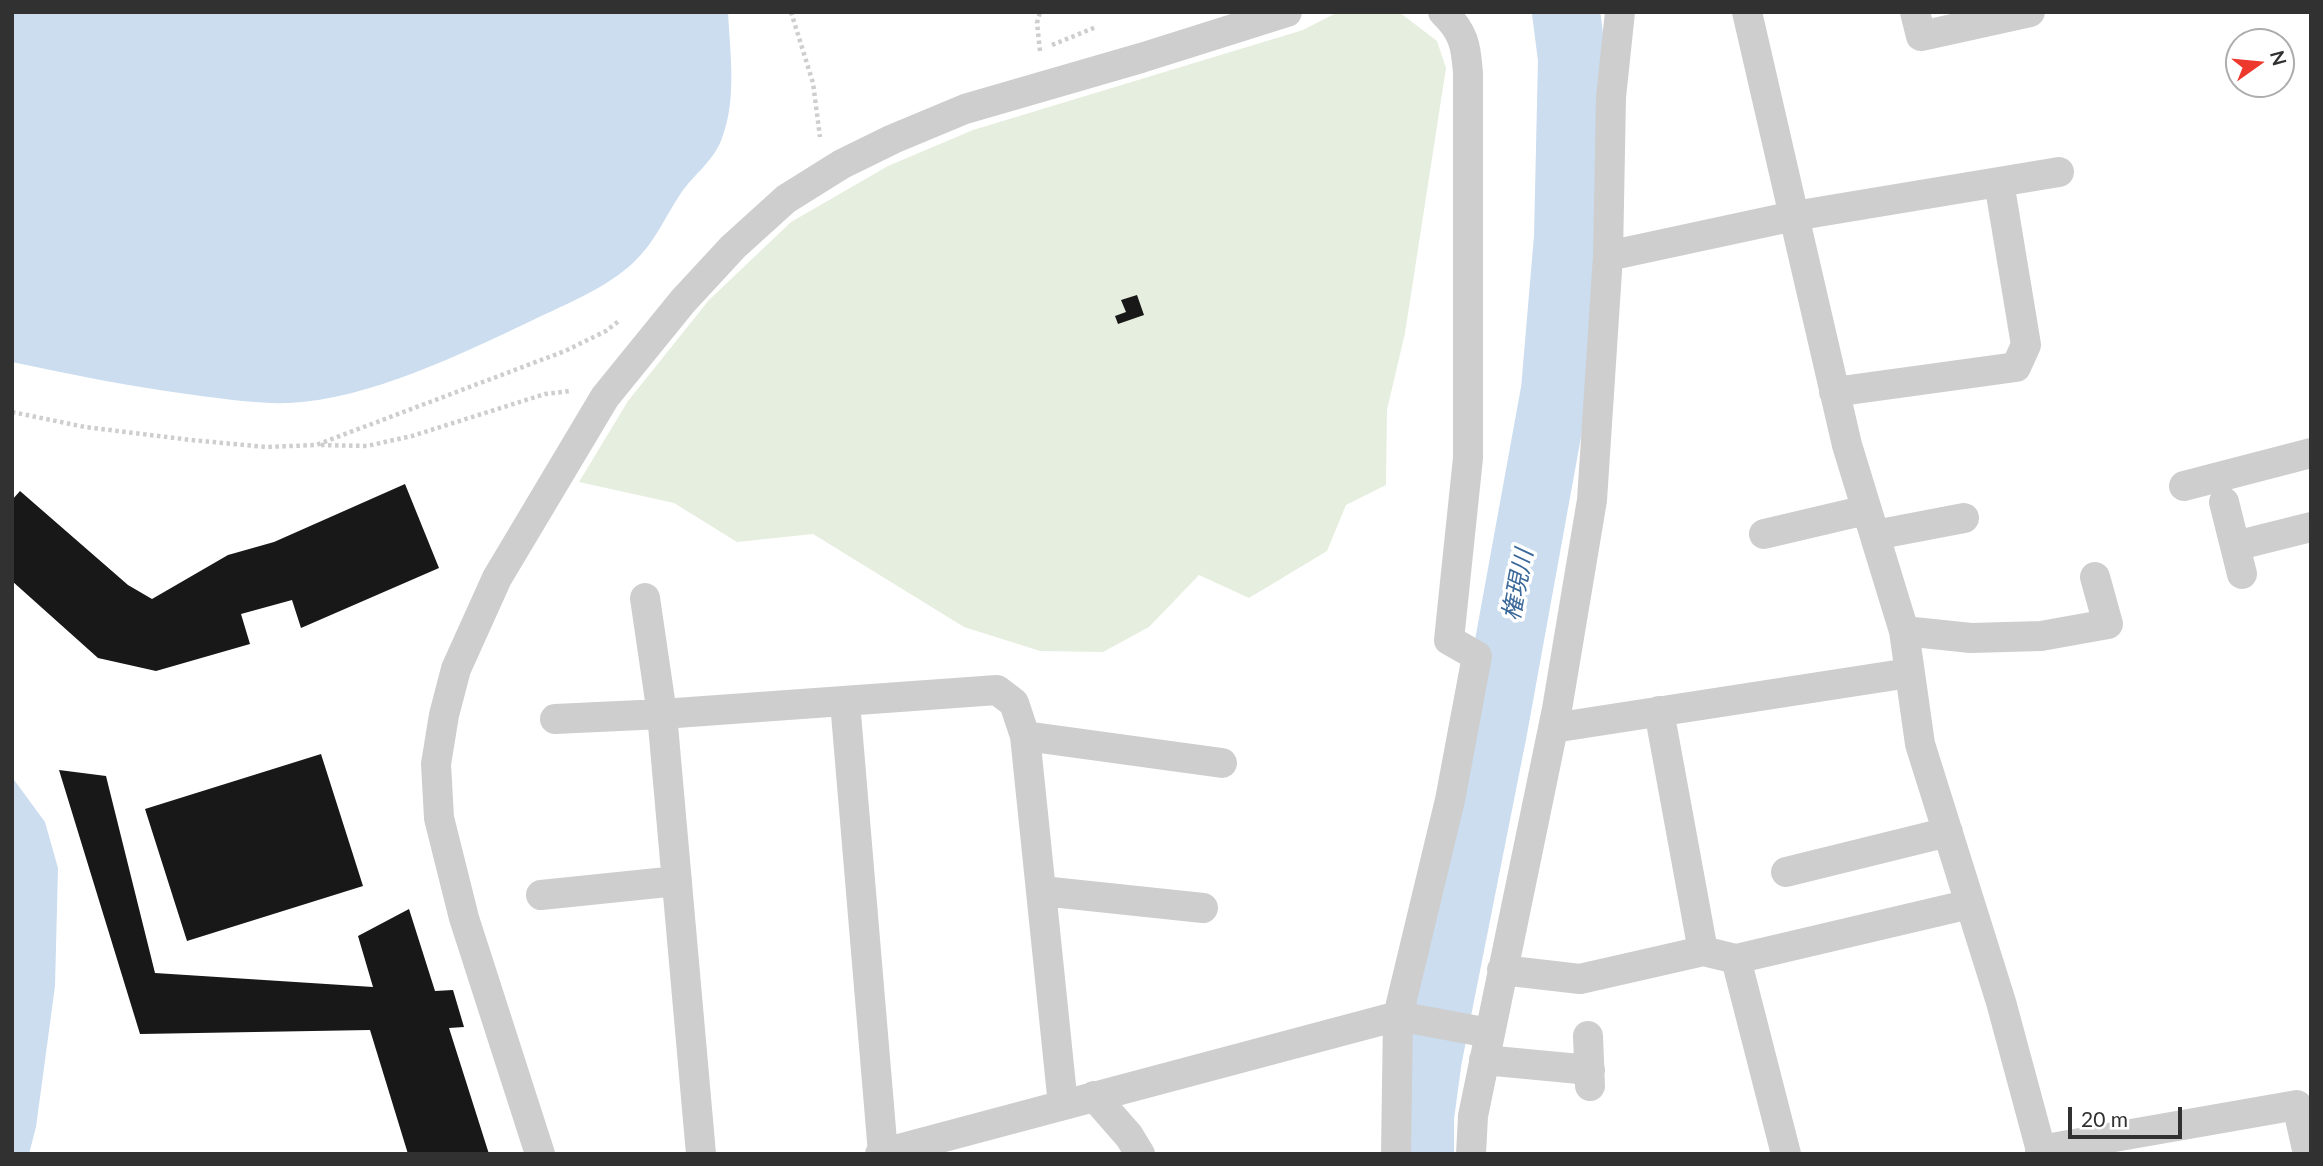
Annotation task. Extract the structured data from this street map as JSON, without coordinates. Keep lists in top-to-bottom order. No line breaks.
{"water":["権現川"],"scale_bar":"20 m","north":"right"}
